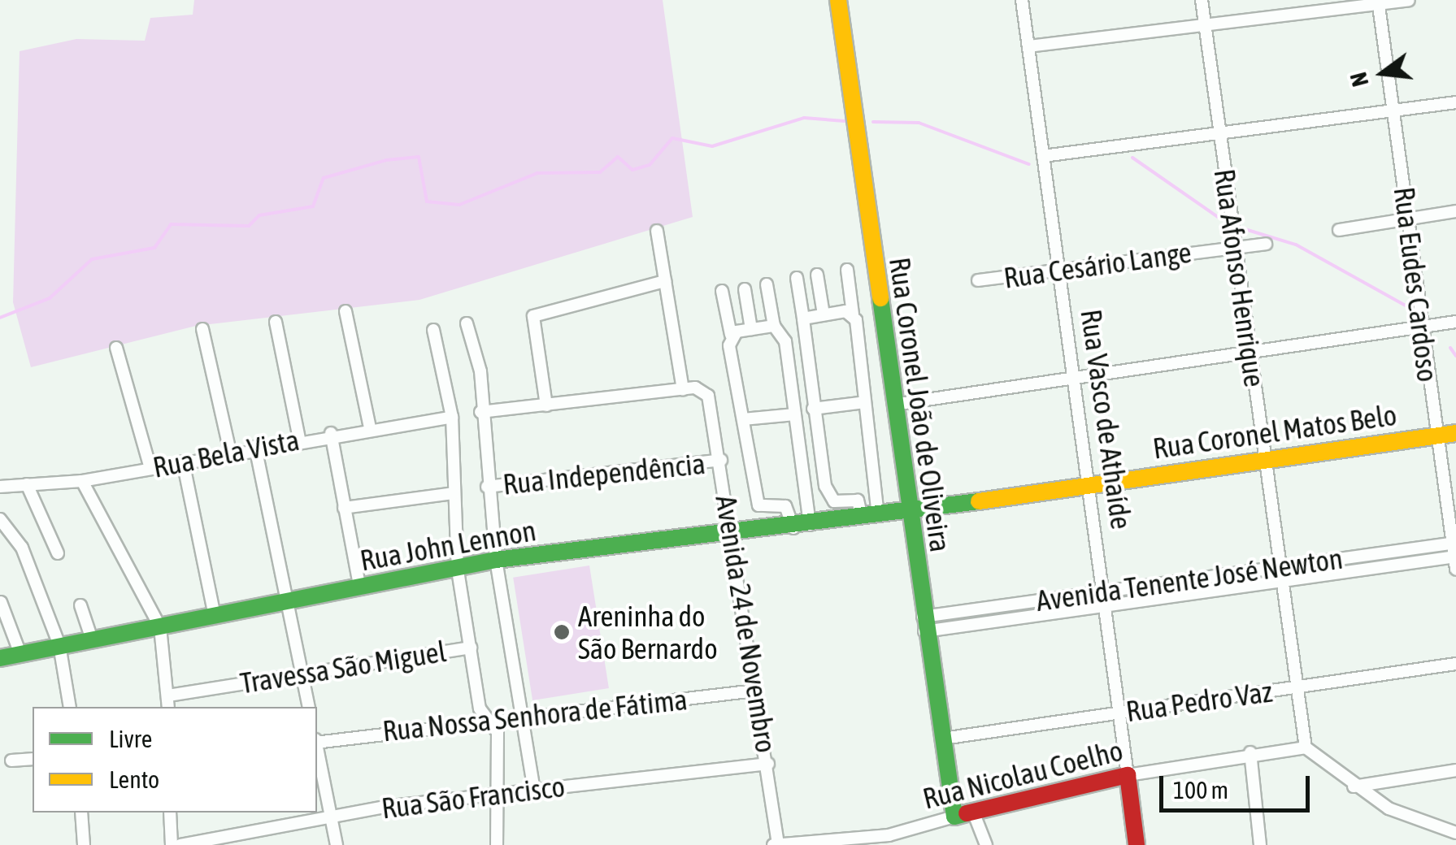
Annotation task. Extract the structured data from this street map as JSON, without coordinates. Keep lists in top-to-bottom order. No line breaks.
{"streets":{"street":["Rua Cesário Lange","Rua Afonso Henrique","Rua Eudes Cardoso","Rua Coronel João de Oliveira","Rua Vasco de Athaíde","Rua Coronel Matos Belo","Rua Bela Vista","Rua Independência","Rua John Lennon","Avenida Tenente José Newton","Avenida 24 de Novembro","Travessa São Miguel","Rua Pedro Vaz","Rua Nossa Senhora de Fátima","Rua Nicolau Coelho","Rua São Francisco"]},"crossings":[["Rua Cesário Lange","Rua Afonso Henrique"],["Rua Cesário Lange","Rua Vasco de Athaíde"],["Rua Afonso Henrique","Rua Coronel Matos Belo"],["Rua Afonso Henrique","Avenida Tenente José Newton"],["Rua Afonso Henrique","Rua Pedro Vaz"],["Rua Afonso Henrique","Rua Nicolau Coelho"],["Rua Eudes Cardoso","Rua Coronel Matos Belo"],["Rua Eudes Cardoso","Avenida Tenente José Newton"],["Rua Coronel João de Oliveira","Rua Coronel Matos Belo"],["Rua Coronel João de Oliveira","Rua John Lennon"],["Rua Coronel João de Oliveira","Avenida Tenente José Newton"],["Rua Coronel João de Oliveira","Rua Pedro Vaz"],["Rua Coronel João de Oliveira","Rua Nicolau Coelho"],["Rua Vasco de Athaíde","Rua Coronel Matos Belo"],["Rua Vasco de Athaíde","Avenida Tenente José Newton"],["Rua Vasco de Athaíde","Rua Pedro Vaz"],["Rua Vasco de Athaíde","Rua Nicolau Coelho"],["Rua Coronel Matos Belo","Rua John Lennon"],["Rua Independência","Avenida 24 de Novembro"],["Rua John Lennon","Avenida 24 de Novembro"],["Avenida 24 de Novembro","Rua Nossa Senhora de Fátima"],["Avenida 24 de Novembro","Rua Nicolau Coelho"],["Avenida 24 de Novembro","Rua São Francisco"]],"places":["Areninha do São Bernardo"],"legend":["Livre","Lento"],"scale_bar":"100 m","north":"left"}
